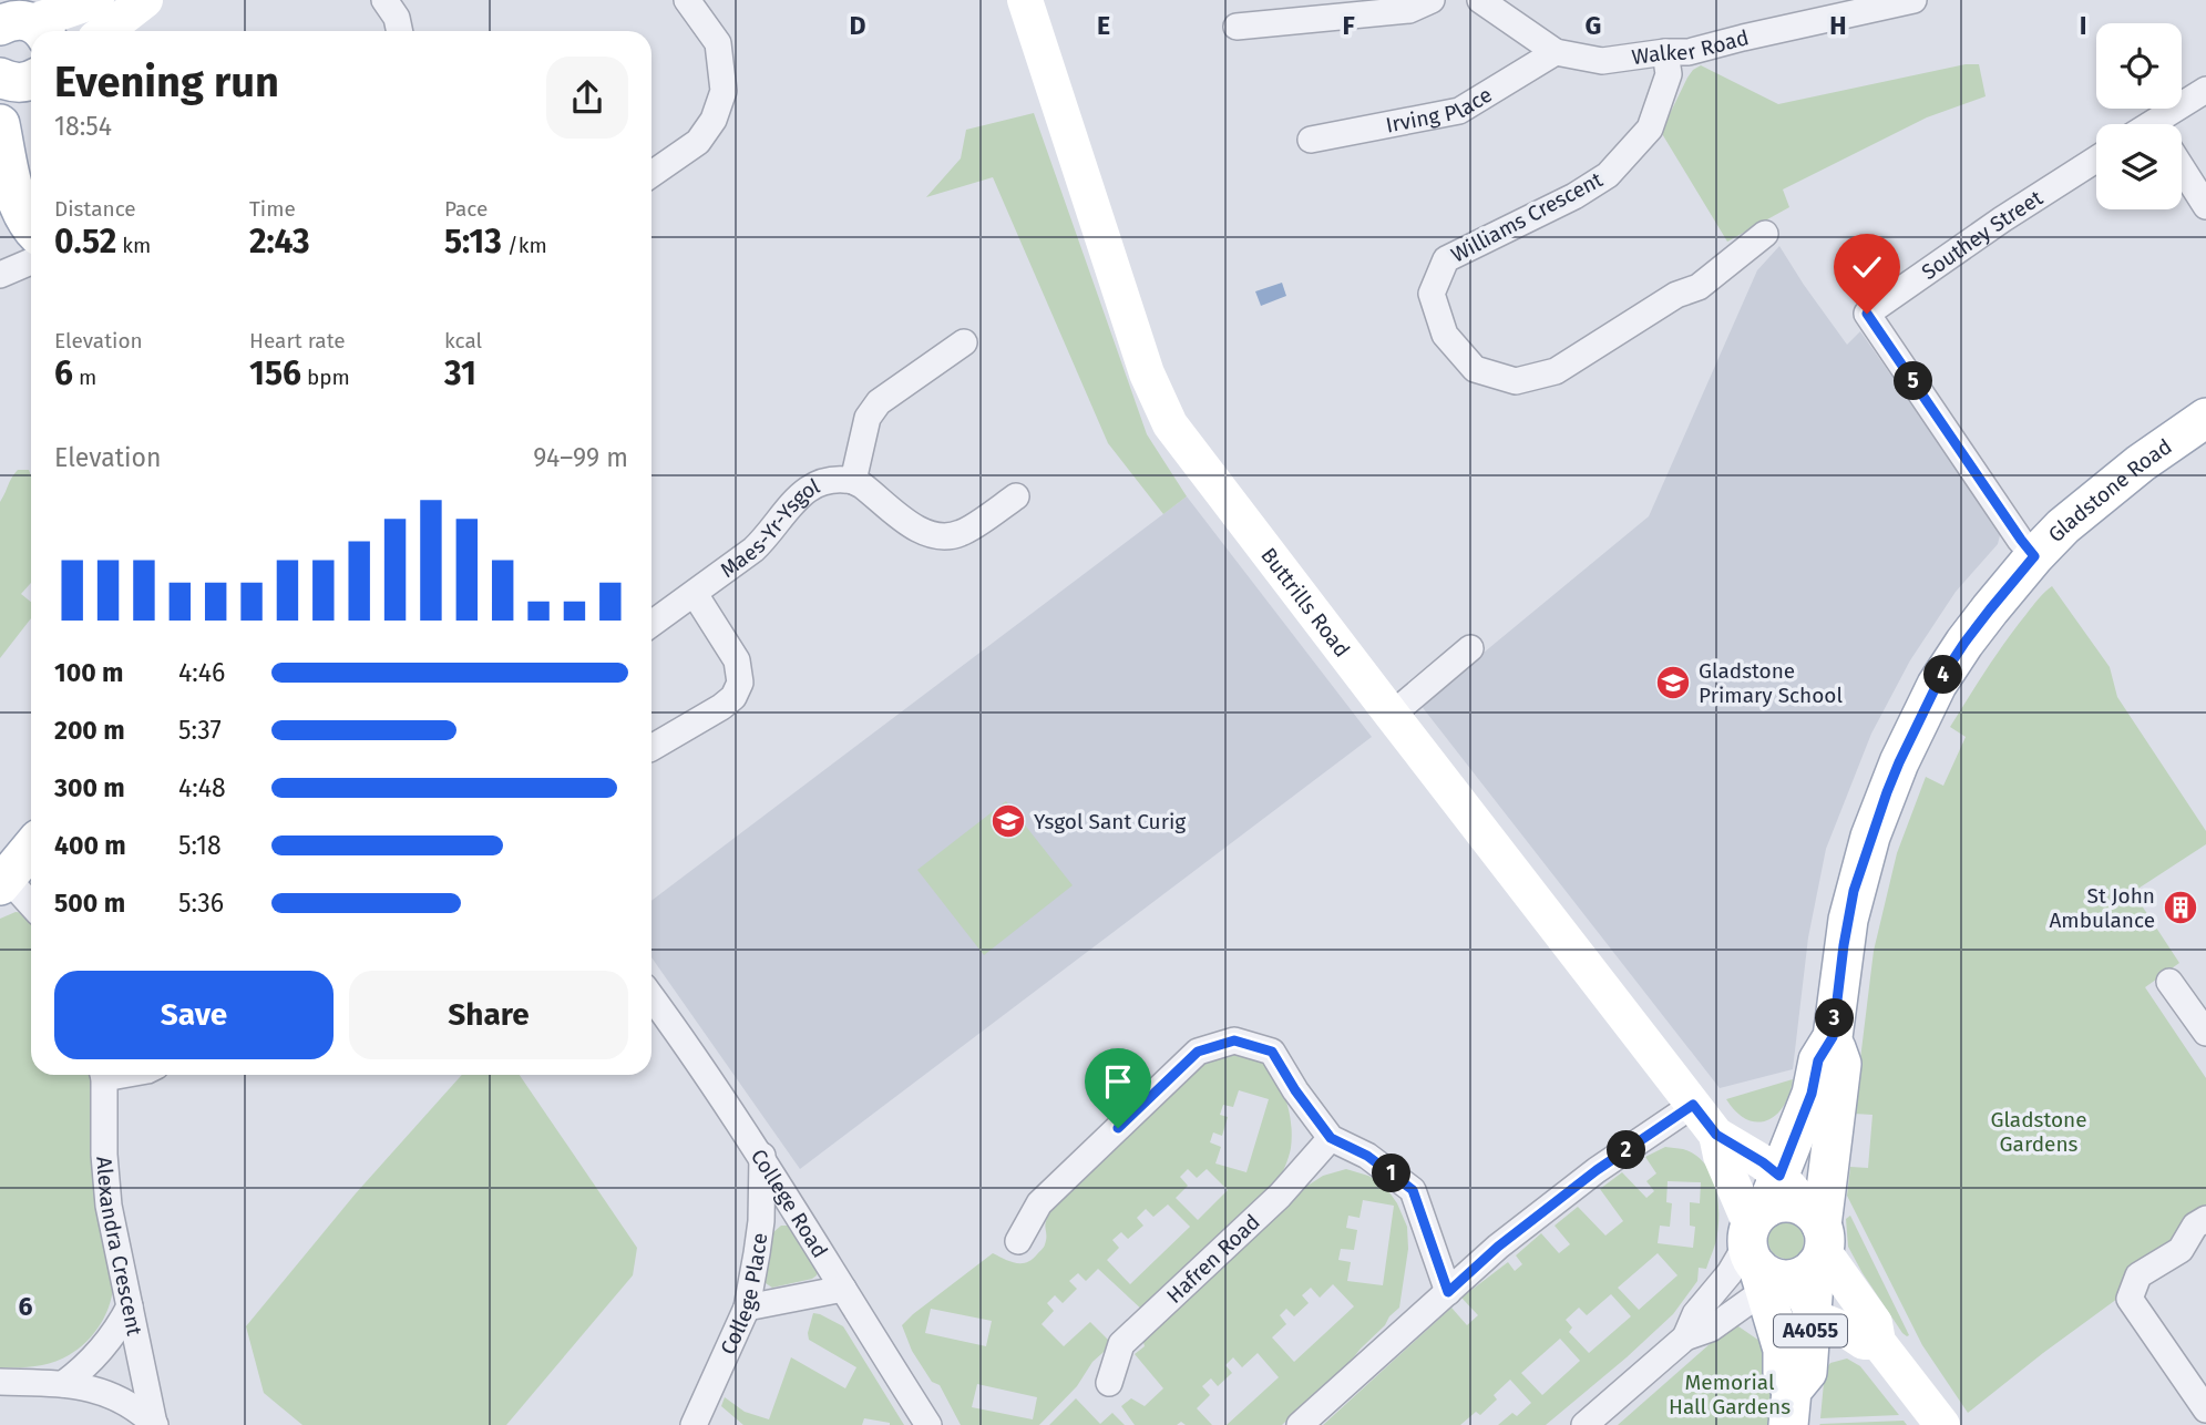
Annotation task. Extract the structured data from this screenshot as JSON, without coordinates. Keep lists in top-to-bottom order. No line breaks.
{"streets":{"main road":["Gladstone Road","A4055"],"street":["Walker Road","Irving Place","Williams Crescent","Southey Street","Maes-Yr-Ysgol","Buttrills Road","College Road","Alexandra Crescent","Hafren Road","College Place"]},"crossings":[["Walker Road","Irving Place"],["Walker Road","Williams Crescent"],["Southey Street","Gladstone Road"],["Gladstone Road","Buttrills Road"],["College Road","College Place"]],"parks":["Gladstone Gardens","Memorial Hall Gardens"],"places":{"school or university":["Gladstone Primary School","Ysgol Sant Curig"],"building":["St John Ambulance"]},"page":{"heading":["Evening run","18:54"],"stats":[["Distance","0.52 km"],["Time","2:43"],["Pace","5:13 /km"],["Elevation","6 m"],["Heart rate","156 bpm"],["kcal","31"]],"pins":["5","4","3","2","1"],"chart":["Elevation","94–99 m"],"list":[{"name":"100 m","note":"4:46"},{"name":"200 m","note":"5:37"},{"name":"300 m","note":"4:48"},{"name":"400 m","note":"5:18"},{"name":"500 m","note":"5:36"}],"buttons":["Save","Share"]},"grid":{"columns":["D","E","F","G","H","I"],"rows":["6"]}}
